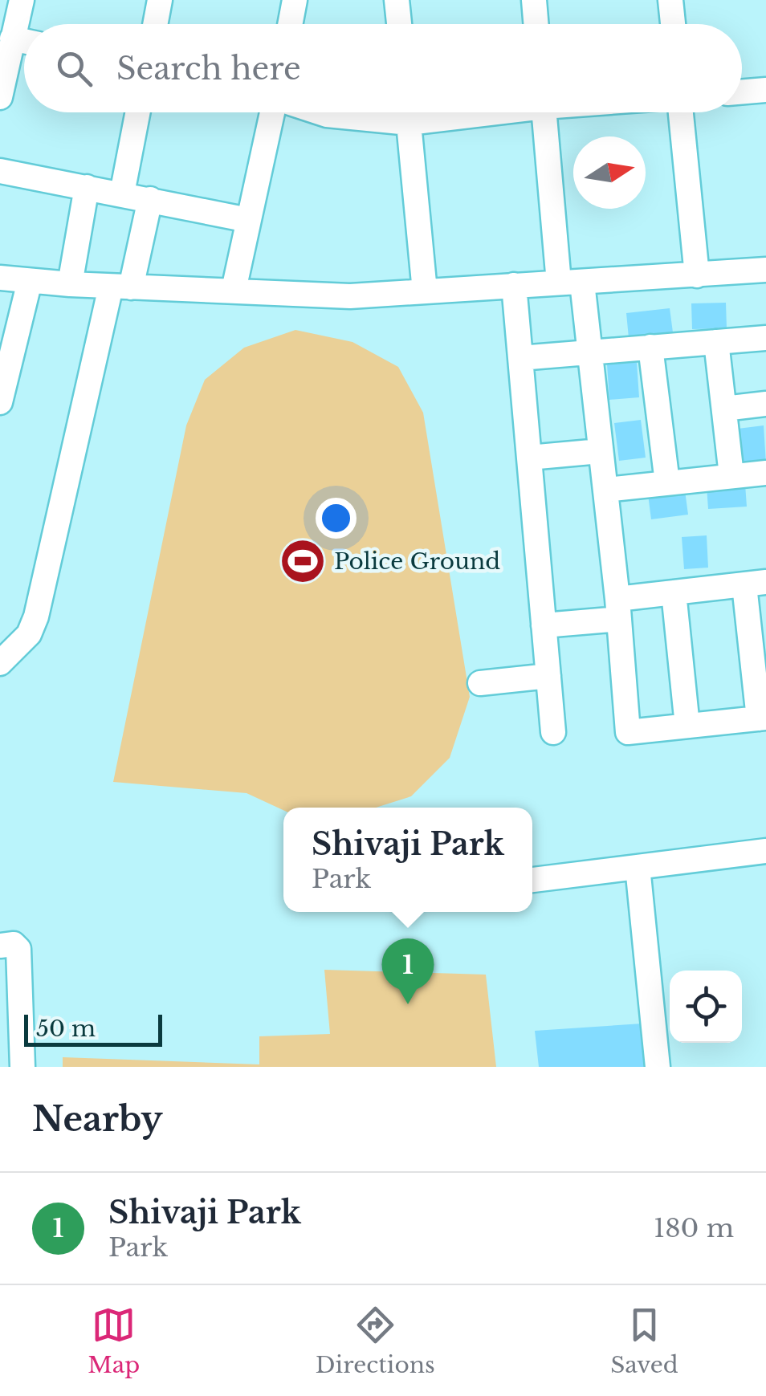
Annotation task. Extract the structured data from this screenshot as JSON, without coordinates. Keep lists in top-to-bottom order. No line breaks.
{"places":{"sports":["Police Ground"]},"scale_bar":"50 m","north":"right","page":{"search":"Search here","popup":["Shivaji Park","Park"],"pins":"1","scale":"50 m","heading":"Nearby","list":[{"mark":"1","name":"Shivaji Park","note":"Park","value":"180 m"}],"nav":["Map","Directions","Saved"]}}
